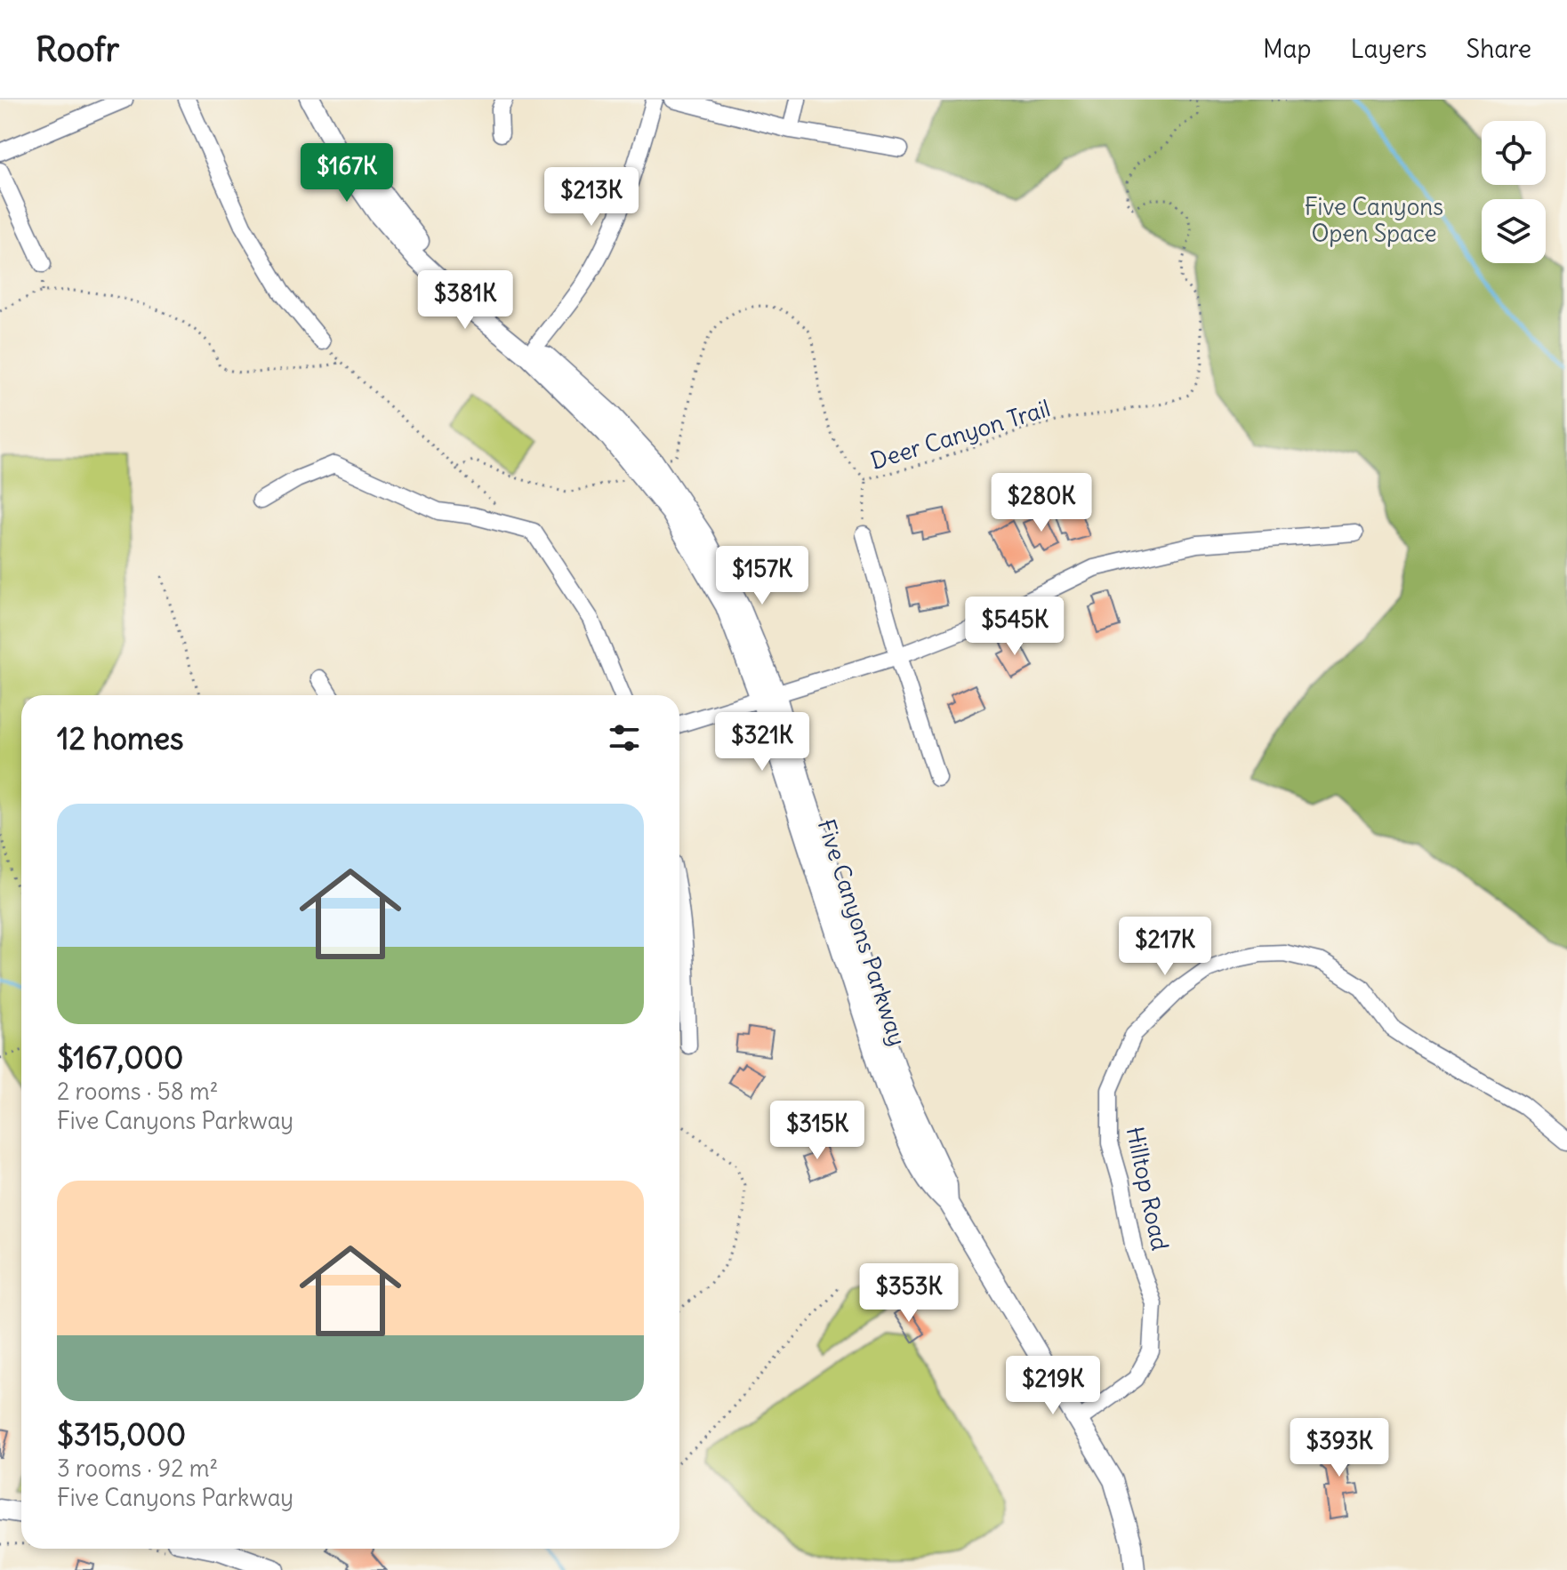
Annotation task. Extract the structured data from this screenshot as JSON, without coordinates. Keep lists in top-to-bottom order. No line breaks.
{"streets":{"main road":["Five Canyons Parkway"],"street":["Hilltop Road"],"path":["Deer Canyon Trail"]},"crossings":[["Deer Canyon Trail","Five Canyons Parkway"],["Five Canyons Parkway","Hilltop Road"]],"parks":["Five Canyons Open Space"],"page":{"header":"Roofr","nav":["Map","Layers","Share"],"price":["$167K","$213K","$381K","$280K","$157K","$545K","$321K","$217K","$315K","$353K","$219K","$393K"],"heading":"12 homes","list":[{"name":"$167,000","note":"2 rooms · 58 m² · Five Canyons Parkway"},{"name":"$315,000","note":"3 rooms · 92 m² · Five Canyons Parkway"}]}}
